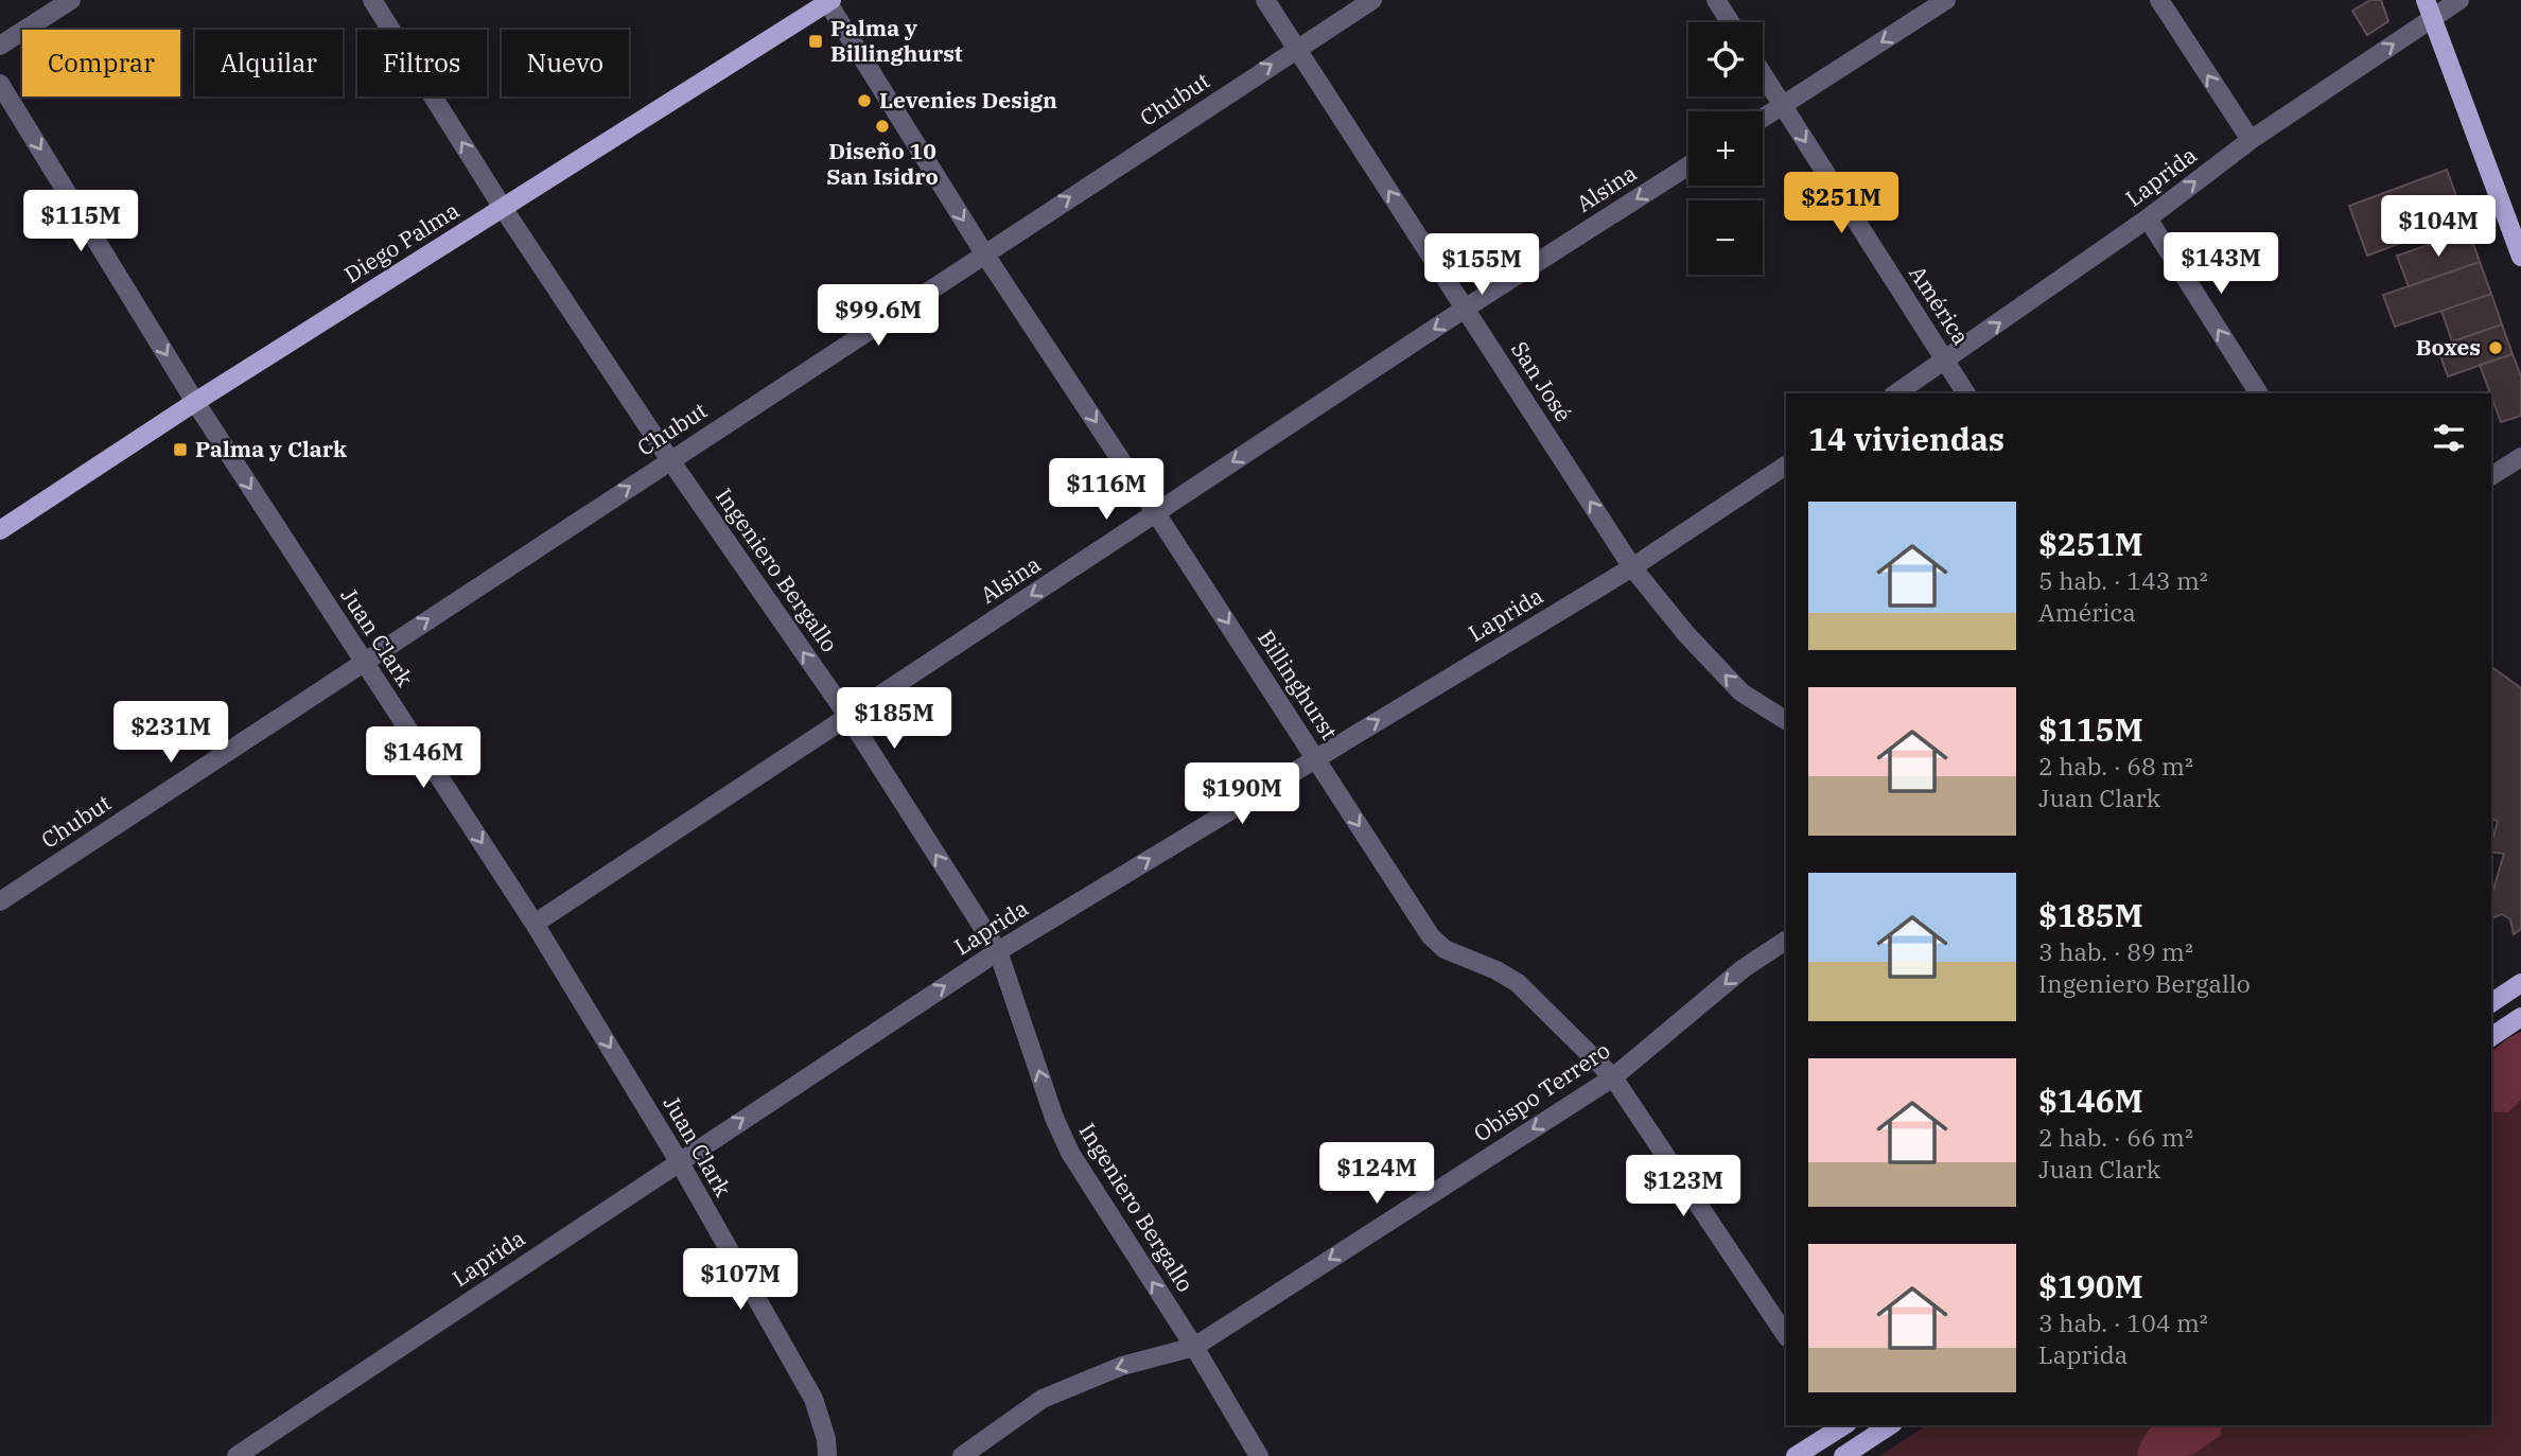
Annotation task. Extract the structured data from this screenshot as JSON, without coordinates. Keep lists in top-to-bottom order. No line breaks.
{"streets":{"main road":["Diego Palma"],"street":["Chubut","Laprida","Alsina","América","San José","Ingeniero Bergallo","Juan Clark","Billinghurst","Obispo Terrero"]},"crossings":[["Chubut","San José"],["Chubut","Ingeniero Bergallo"],["Chubut","Juan Clark"],["Chubut","Billinghurst"],["Laprida","América"],["Laprida","San José"],["Laprida","Ingeniero Bergallo"],["Laprida","Juan Clark"],["Laprida","Billinghurst"],["Alsina","San José"],["Alsina","Ingeniero Bergallo"],["Alsina","Juan Clark"],["Alsina","Billinghurst"],["Diego Palma","Ingeniero Bergallo"],["Diego Palma","Juan Clark"],["Diego Palma","Billinghurst"],["Ingeniero Bergallo","Obispo Terrero"],["Billinghurst","Obispo Terrero"]],"one_way":["Chubut","Laprida","Alsina","América","San José","Ingeniero Bergallo","Juan Clark","Billinghurst","Obispo Terrero"],"places":{"transit":["Palma y Billinghurst","Palma y Clark"],"other":["Levenies Design","Diseño 10 San Isidro","Boxes"]},"page":{"map_buttons":["+","−"],"chip":["Comprar","Alquilar","Filtros","Nuevo"],"price":["$251M","$115M","$104M","$143M","$155M","$99.6M","$116M","$185M","$231M","$146M","$190M","$124M","$123M","$107M"],"heading":"14 viviendas","list":[{"name":"$251M","note":"5 hab. · 143 m² · América"},{"name":"$115M","note":"2 hab. · 68 m² · Juan Clark"},{"name":"$185M","note":"3 hab. · 89 m² · Ingeniero Bergallo"},{"name":"$146M","note":"2 hab. · 66 m² · Juan Clark"},{"name":"$190M","note":"3 hab. · 104 m² · Laprida"}]}}
